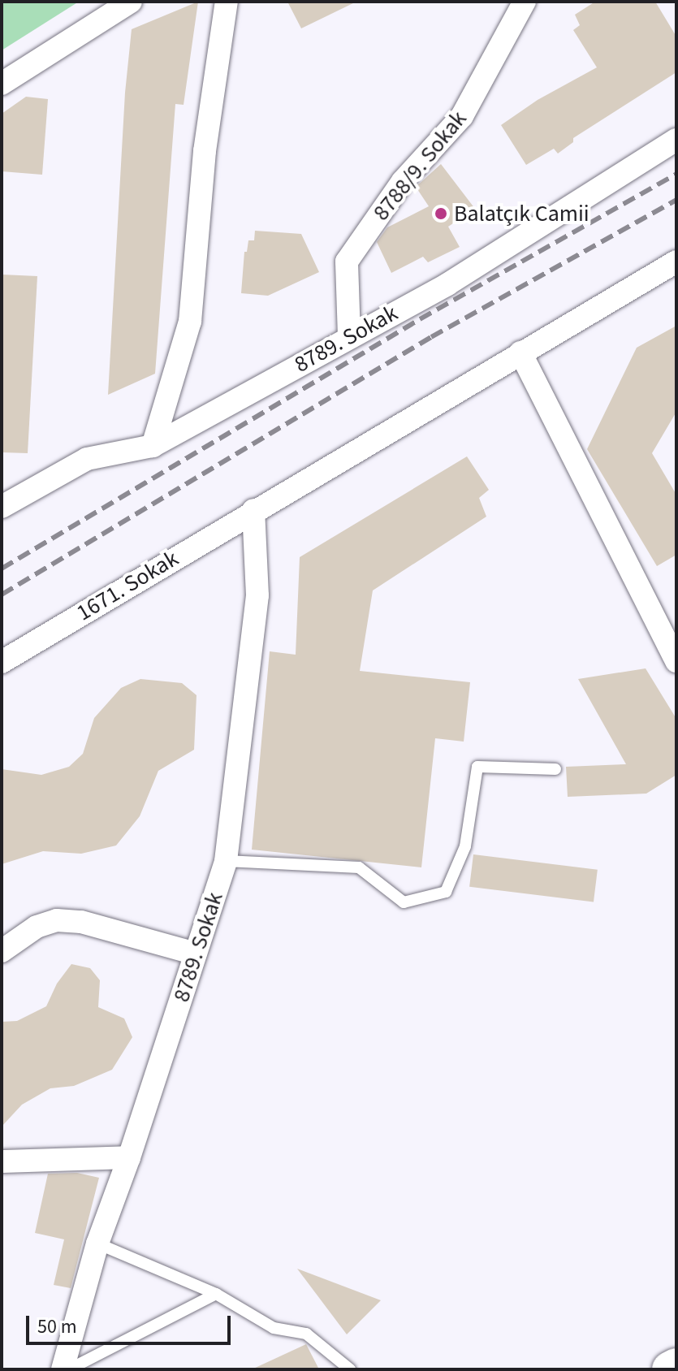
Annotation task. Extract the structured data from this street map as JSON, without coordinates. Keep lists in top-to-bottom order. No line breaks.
{"streets":{"street":["8788/9. Sokak","8789. Sokak","1671. Sokak"]},"crossings":[["8788/9. Sokak","8789. Sokak"],["8789. Sokak","1671. Sokak"]],"places":["Balatçık Camii"],"scale_bar":"50 m"}
